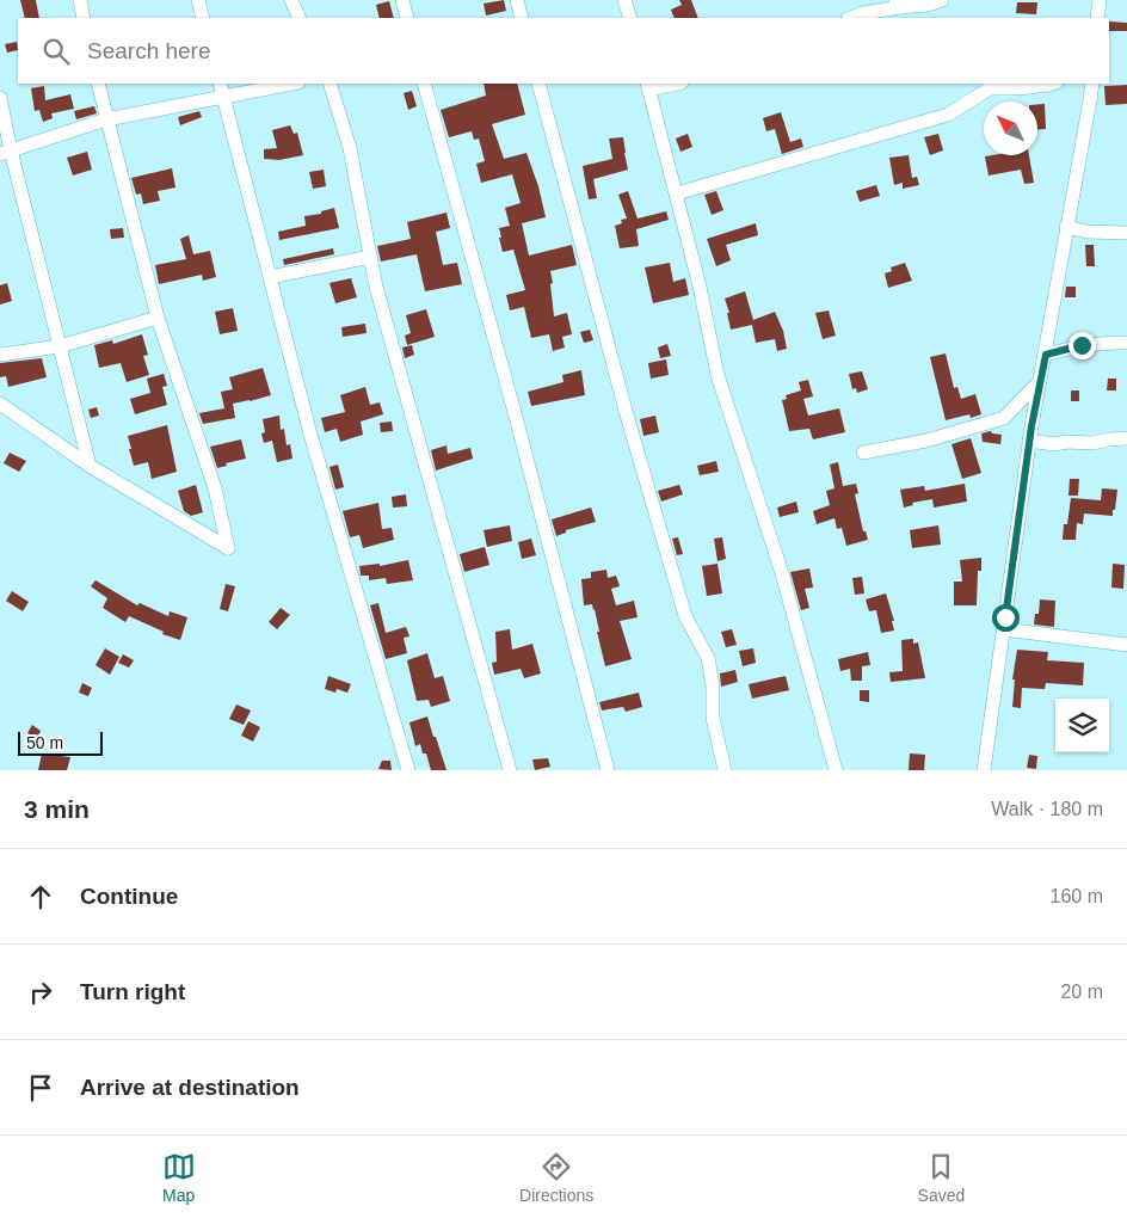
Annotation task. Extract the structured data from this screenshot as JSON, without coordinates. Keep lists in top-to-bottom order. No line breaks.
{"scale_bar":"50 m","north":"top left","page":{"search":"Search here","scale":"50 m","heading":["3 min","Walk · 180 m"],"list":[["Continue","160 m"],["Turn right","20 m"],"Arrive at destination"],"nav":["Map","Directions","Saved"]}}
